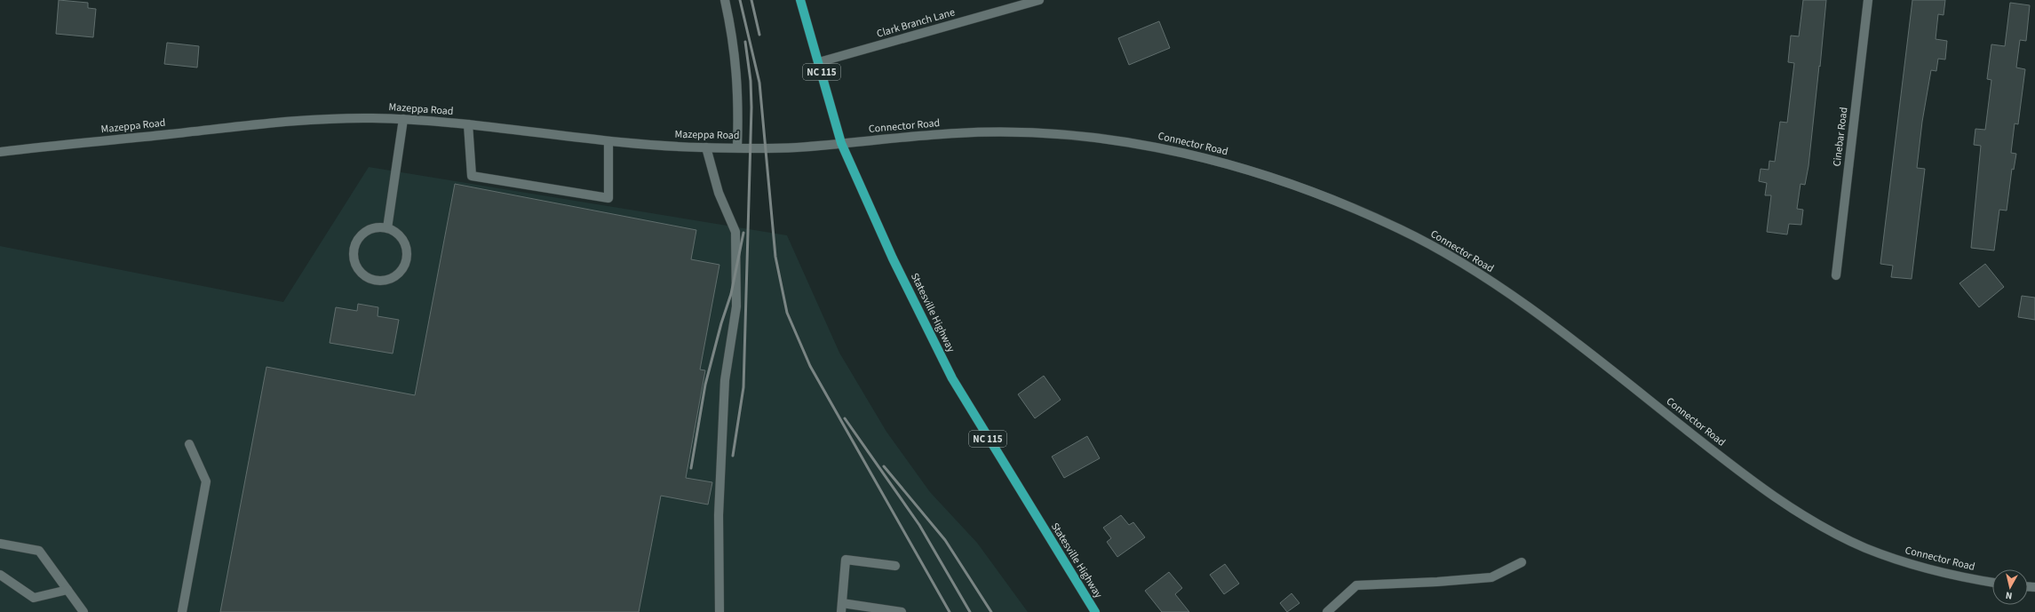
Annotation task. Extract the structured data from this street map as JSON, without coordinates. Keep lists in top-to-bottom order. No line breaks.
{"streets":{"main road":["NC 115","Statesville Highway"],"street":["Clark Branch Lane","Mazeppa Road","Connector Road","Cinebar Road"]},"crossings":[["Clark Branch Lane","Statesville Highway"],["Mazeppa Road","Connector Road"],["Mazeppa Road","Statesville Highway"],["Connector Road","Statesville Highway"]],"north":"bottom"}
